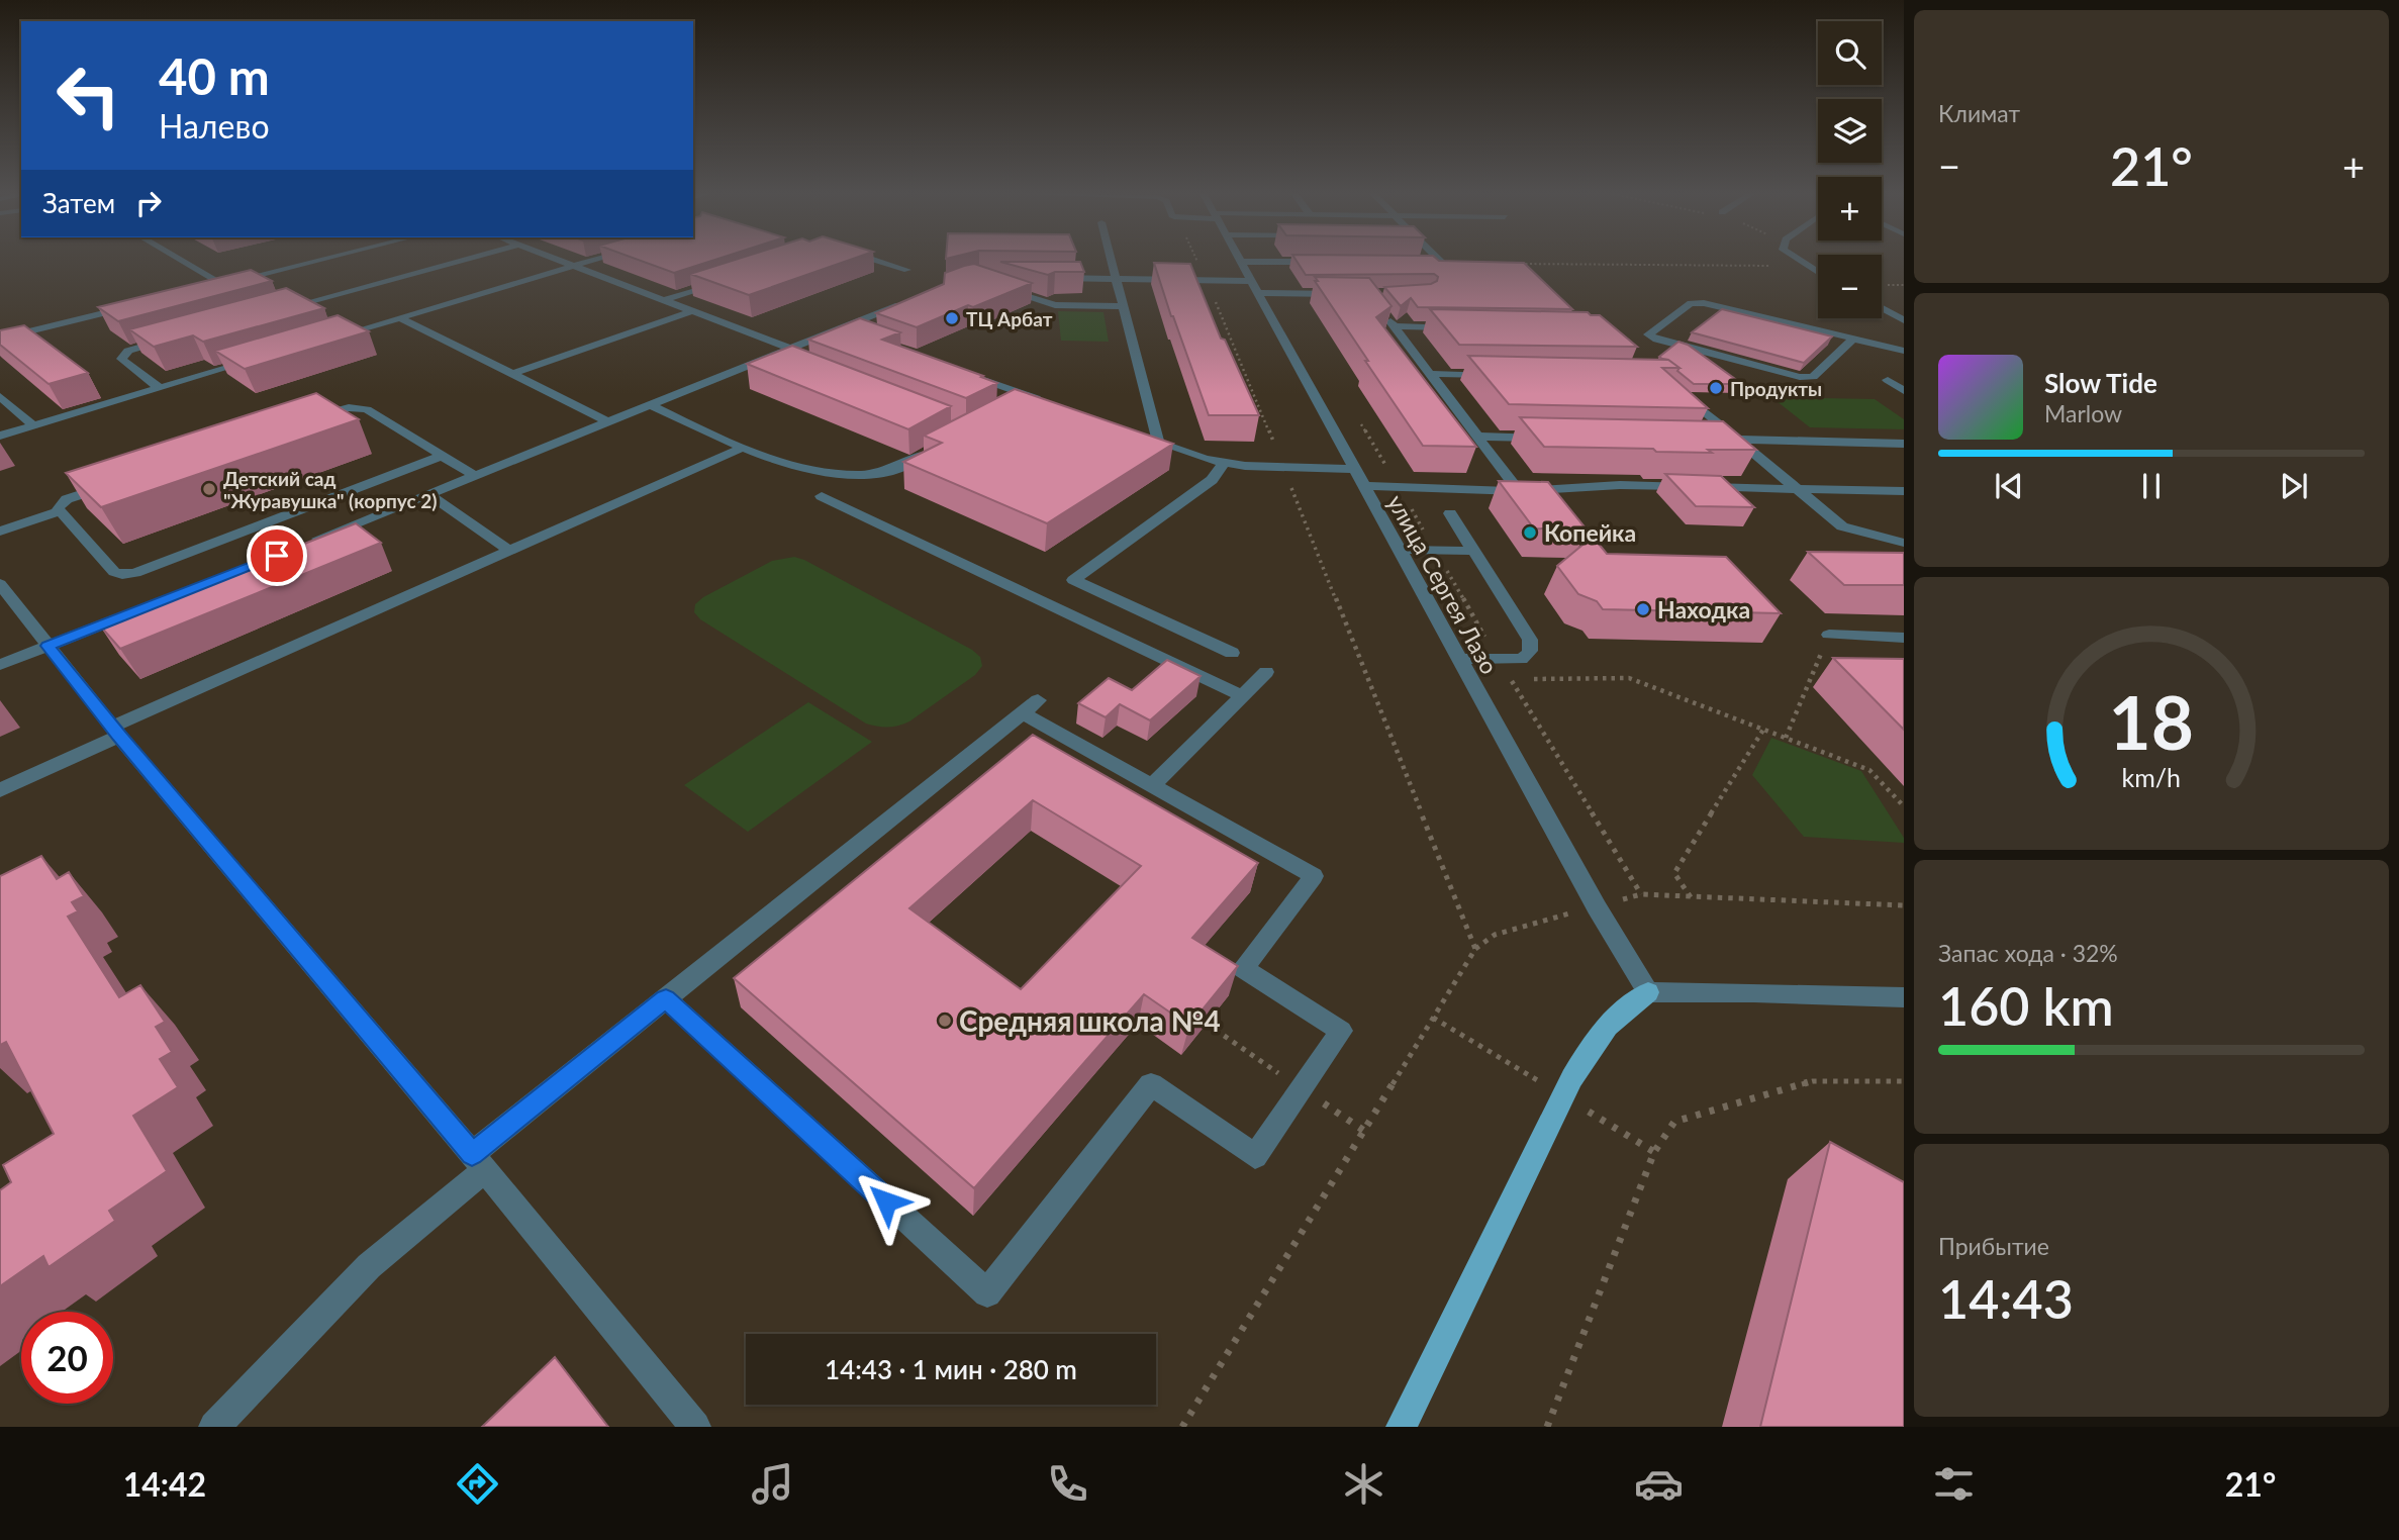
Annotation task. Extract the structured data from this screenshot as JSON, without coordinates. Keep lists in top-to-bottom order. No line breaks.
{"streets":{"street":["улица Сергея Лазо"]},"places":["ТЦ Арбат","Продукты","Детский сад \"Журавушка\" (корпус 2)","Копейка","Находка","Средняя школа №4"],"page":{"tile":["Климат",["Запас хода · 32%","160 km"],["Прибытие","14:43"]],"map_buttons":["+","−"],"turn":["40 m","Налево"],"heat":["−","21°","+"],"then":"Затем","song":["Slow Tide","Marlow"],"limit":"20","trip":"14:43 · 1 мин · 280 m","tabs":["14:42","21°"],"gauge":["18","km/h"]}}
